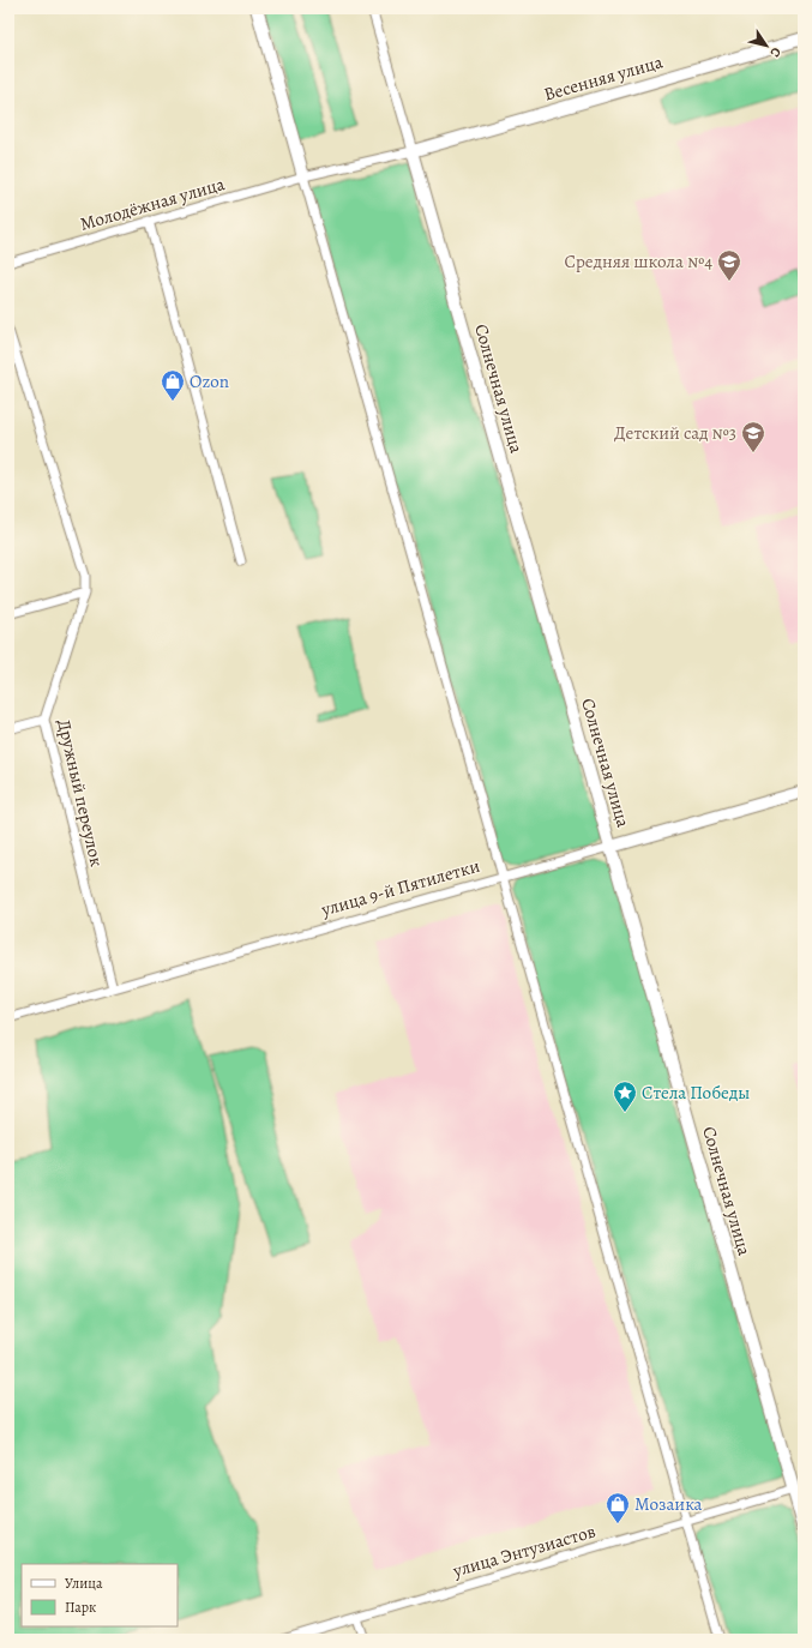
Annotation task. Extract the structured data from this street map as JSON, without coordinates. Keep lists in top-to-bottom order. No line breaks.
{"streets":{"street":["Весенняя улица","Молодёжная улица","Солнечная улица","Дружный переулок","улица 9-й Пятилетки","улица Энтузиастов"]},"crossings":[["Весенняя улица","Молодёжная улица"],["Весенняя улица","Солнечная улица"],["Молодёжная улица","Солнечная улица"],["Солнечная улица","улица 9-й Пятилетки"],["Солнечная улица","улица Энтузиастов"],["Дружный переулок","улица 9-й Пятилетки"]],"places":{"school or university":["Средняя школа №4","Детский сад №3"],"shop":["Ozon","Мозаика"],"place":["Стела Победы"]},"legend":["Улица","Парк"],"north":"bottom right"}
